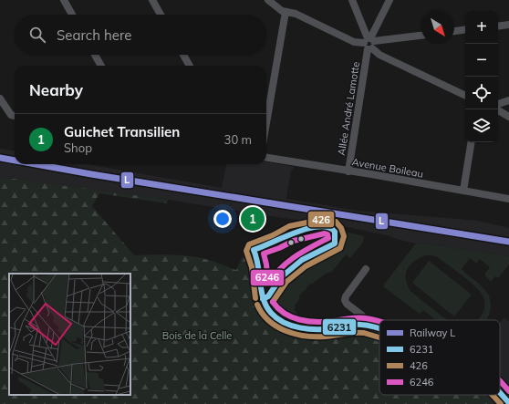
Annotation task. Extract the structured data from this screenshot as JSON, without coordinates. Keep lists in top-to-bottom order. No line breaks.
{"streets":{"street":["Allée André Lamotte","Avenue Boileau"]},"crossings":[["Allée André Lamotte","Avenue Boileau"]],"parks":["Bois de la Celle"],"lines":["rail line L","transit line 426","transit line 6231","transit line 6246"],"legend":["Railway L","6231","426","6246"],"north":"bottom right","page":{"map_buttons":["+","−"],"search":"Search here","heading":"Nearby","list":[{"mark":"1","name":"Guichet Transilien","note":"Shop","value":"30 m"}],"pins":"1"}}
